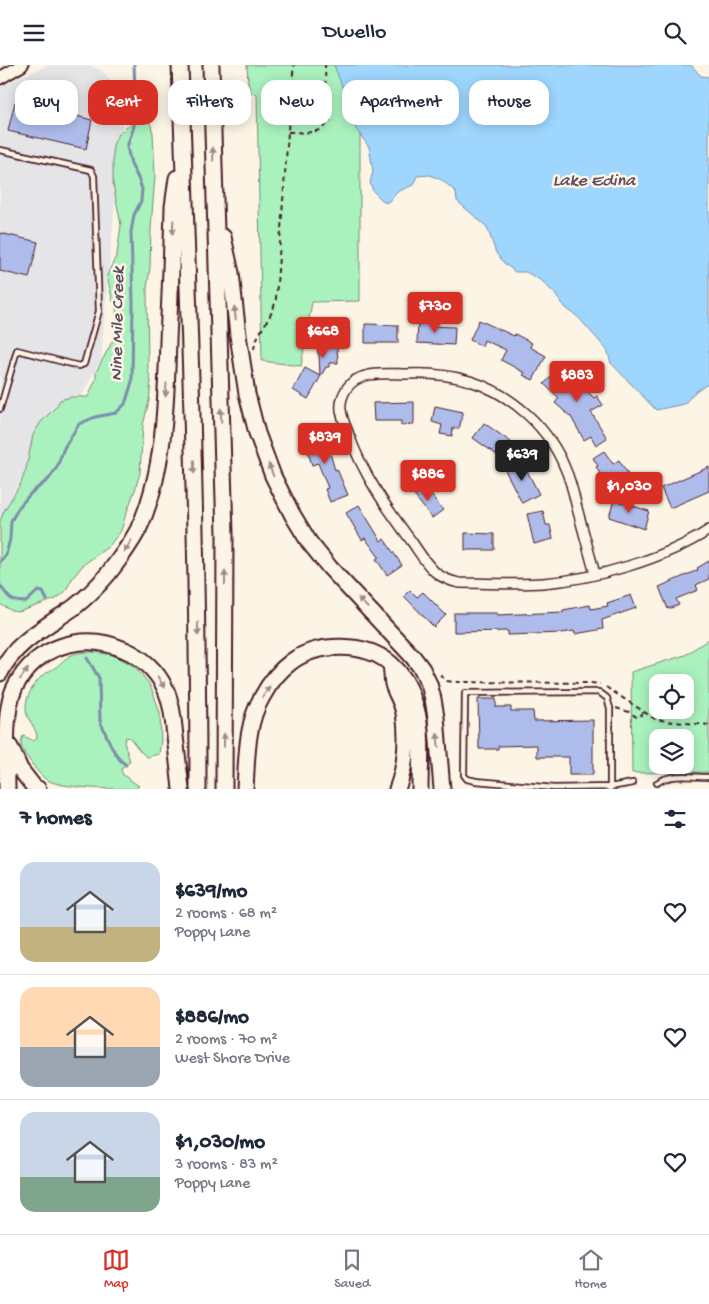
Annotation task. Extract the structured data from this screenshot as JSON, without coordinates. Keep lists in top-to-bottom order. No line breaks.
{"water":["Lake Edina","Nine Mile Creek"],"page":{"header":"Dwello","chip":["Buy","Rent","Filters","New","Apartment","House"],"price":["$730","$668","$883","$839","$639","$886","$1,030"],"heading":"7 homes","list":[{"name":"$639/mo","note":"2 rooms · 68 m² · Poppy Lane"},{"name":"$886/mo","note":"2 rooms · 70 m² · West Shore Drive"},{"name":"$1,030/mo","note":"3 rooms · 83 m² · Poppy Lane"}],"tabs":["Map","Saved","Home"]}}
